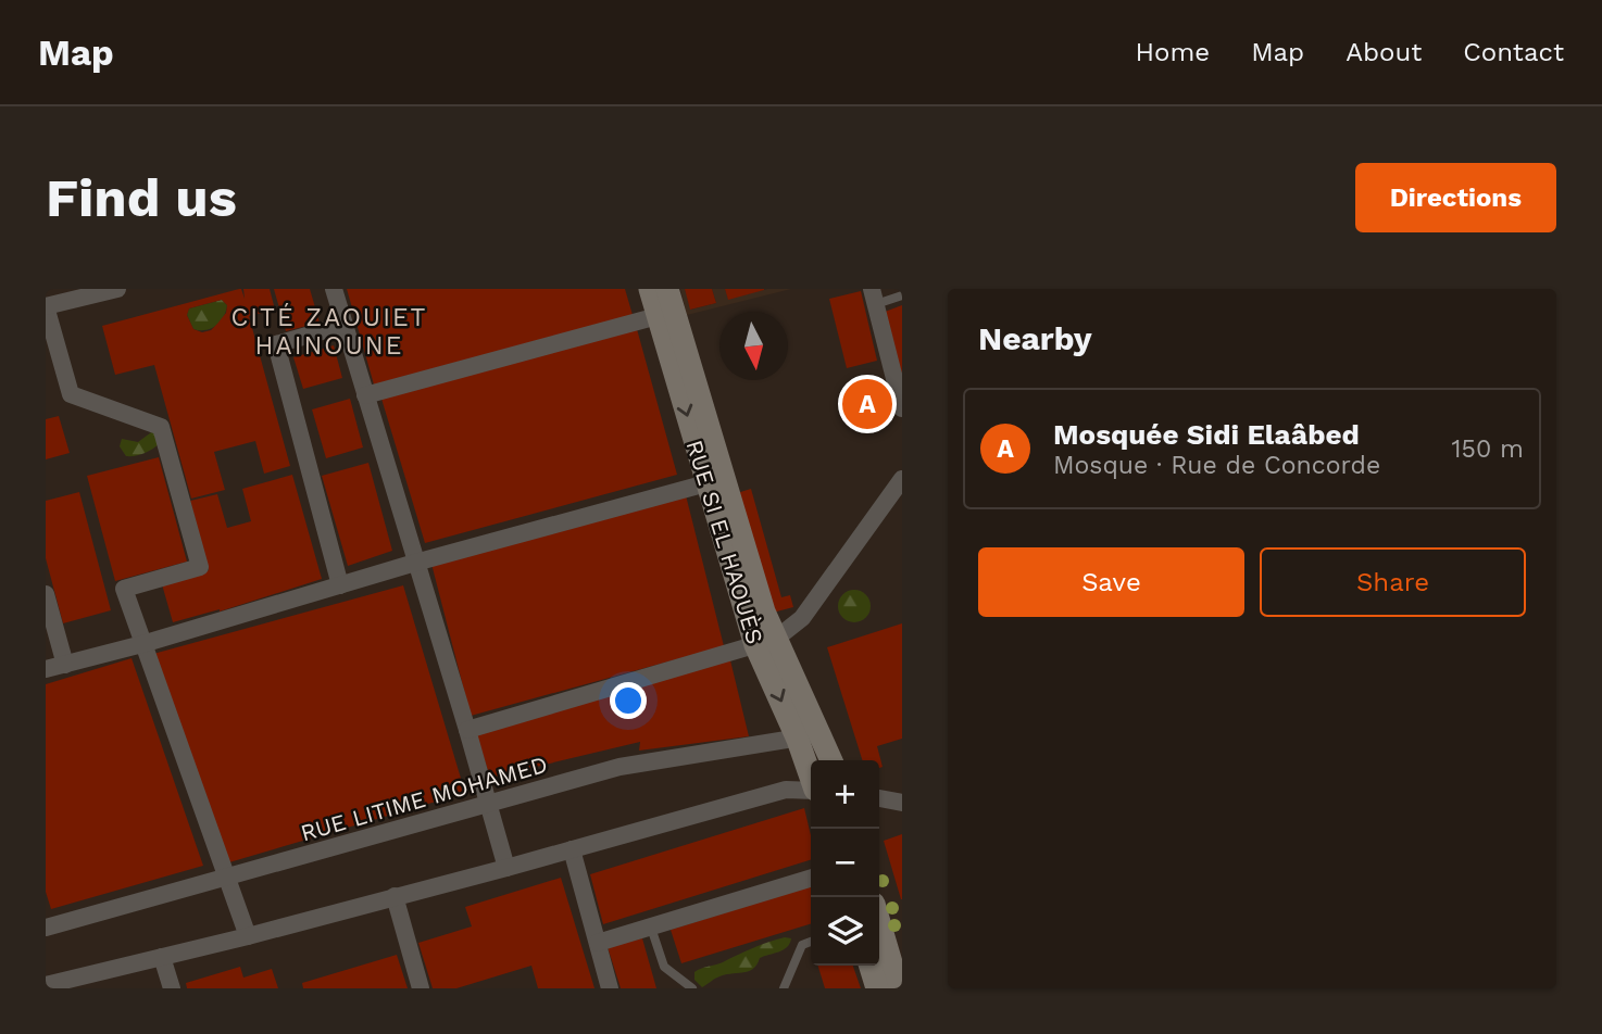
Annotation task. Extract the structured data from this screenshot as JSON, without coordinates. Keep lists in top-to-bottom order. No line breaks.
{"streets":{"street":["RUE SI EL HAOUÈS","RUE LITIME MOHAMED"]},"crossings":[["RUE SI EL HAOUÈS","RUE LITIME MOHAMED"]],"districts":["CITÉ ZAOUIET HAINOUNE"],"north":"bottom","page":{"header":"Map","nav":["Home","Map","About","Contact"],"buttons":["Directions",["Save","Share"]],"title":"Find us","heading":"Nearby","pins":"A","list":[{"mark":"A","name":"Mosquée Sidi Elaâbed","note":"Mosque · Rue de Concorde","value":"150 m"}],"map_buttons":["+","−"]}}
